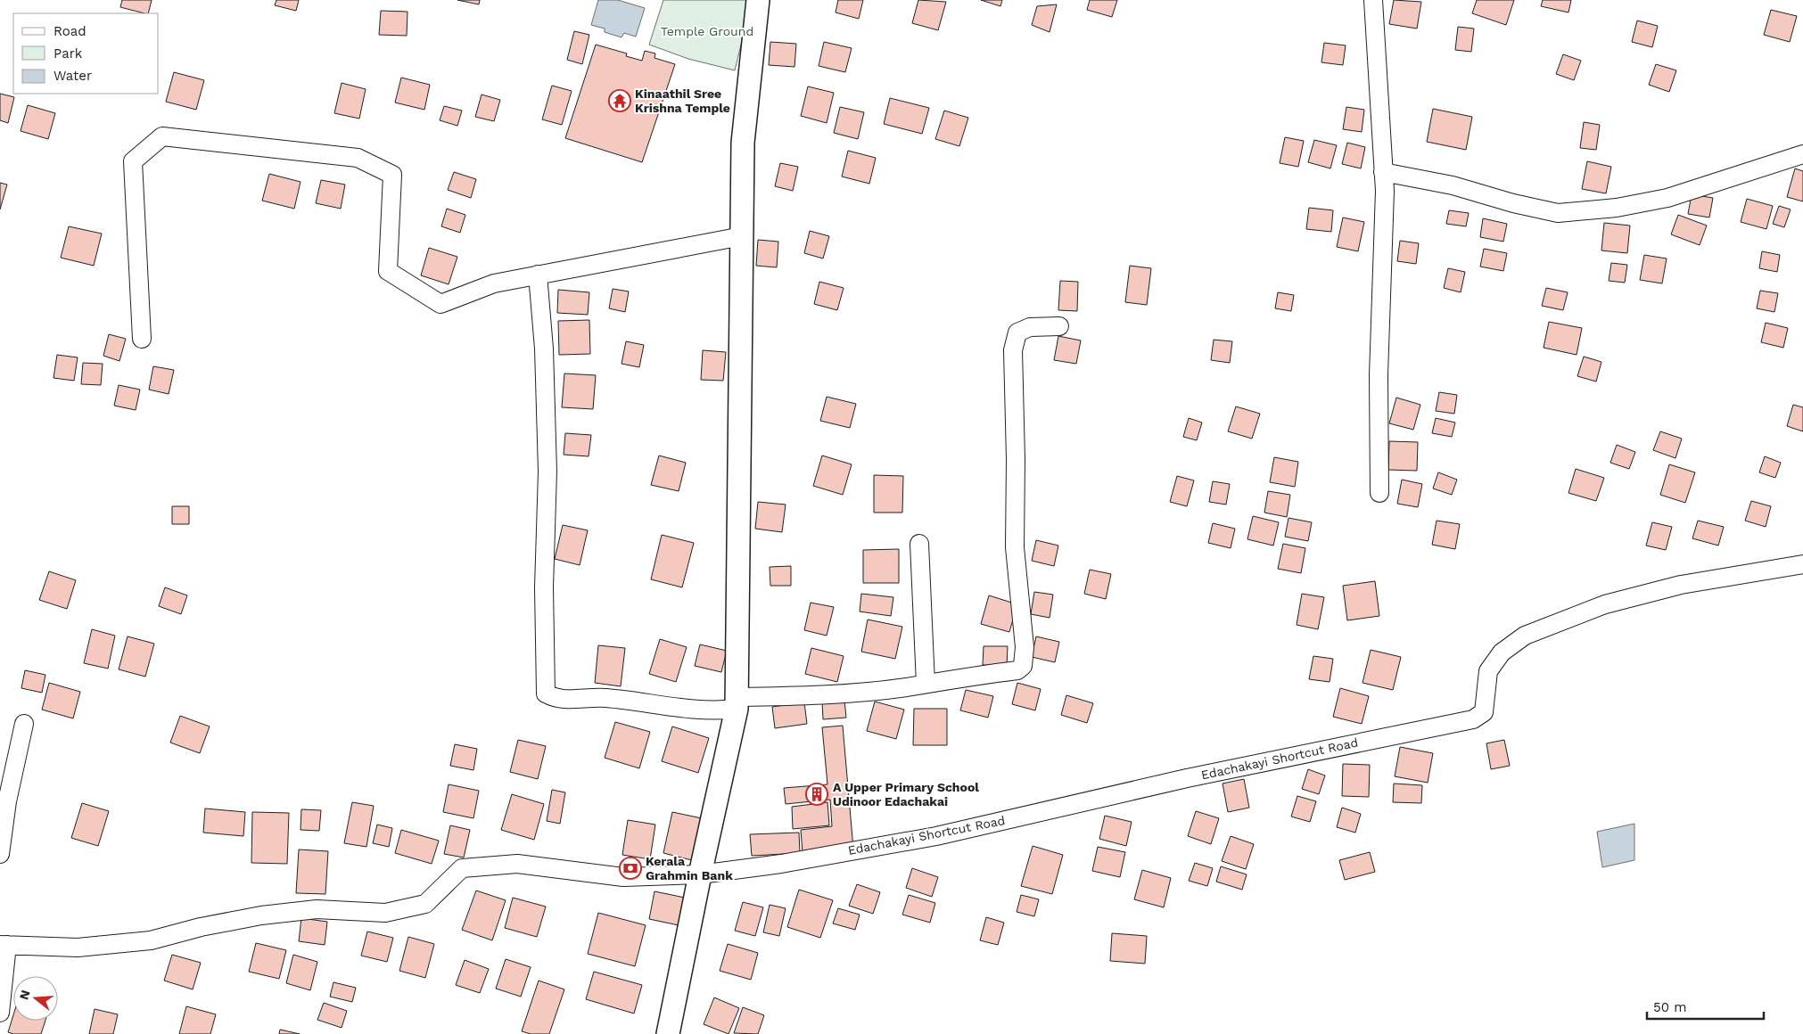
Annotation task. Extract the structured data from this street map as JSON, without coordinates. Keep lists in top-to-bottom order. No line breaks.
{"streets":{"street":["Edachakayi Shortcut Road"]},"parks":["Temple Ground"],"places":{"temple":["Kinaathil Sree Krishna Temple"],"building":["A Upper Primary School Udinoor Edachakai"],"bank":["Kerala Grahmin Bank"]},"legend":["Road","Park","Water"],"scale_bar":"50 m","north":"left"}
